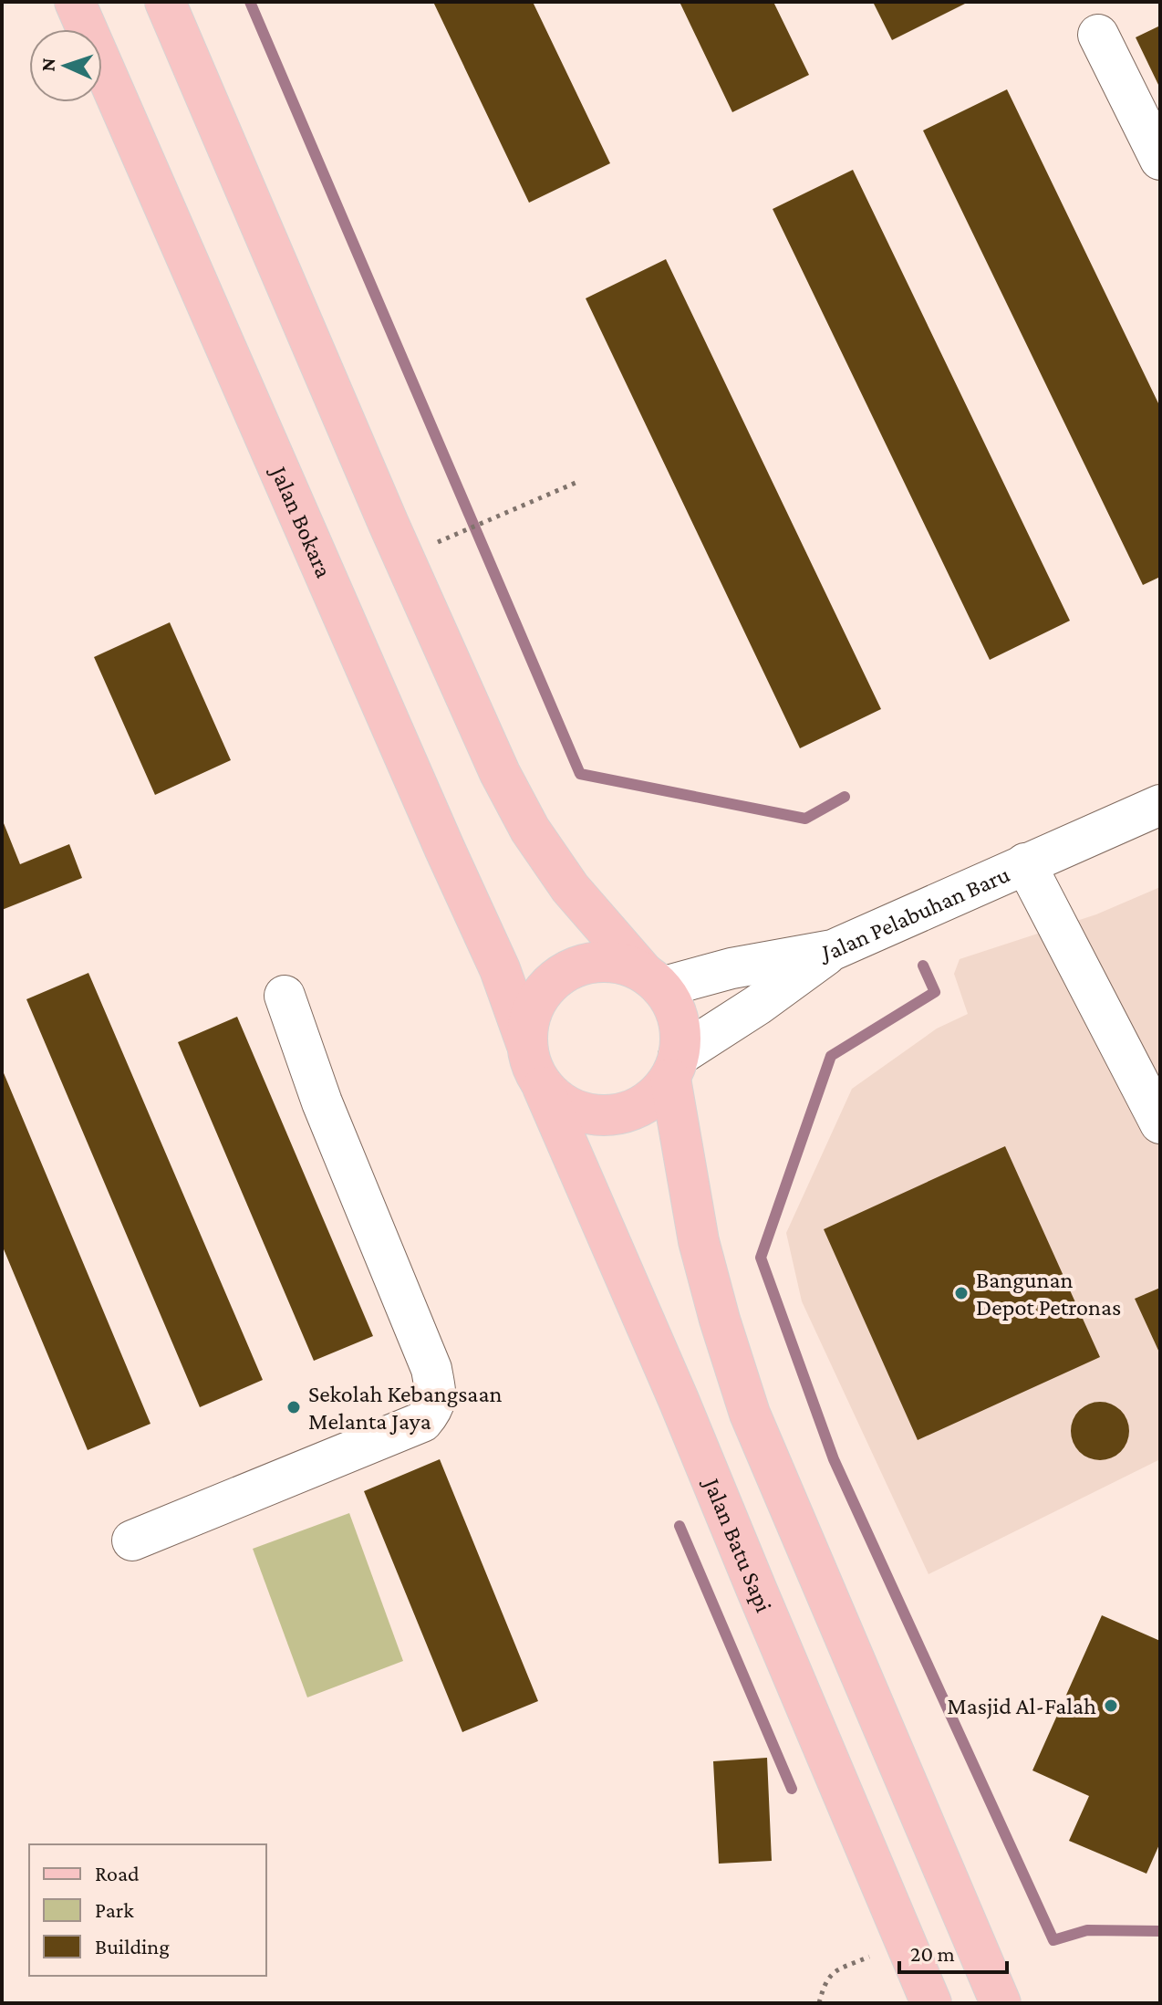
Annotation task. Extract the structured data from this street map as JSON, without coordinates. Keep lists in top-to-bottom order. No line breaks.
{"streets":{"main road":["Jalan Bokara","Jalan Batu Sapi"],"street":["Jalan Pelabuhan Baru"]},"crossings":[["Jalan Bokara","Jalan Pelabuhan Baru"],["Jalan Bokara","Jalan Batu Sapi"],["Jalan Pelabuhan Baru","Jalan Batu Sapi"]],"places":["Bangunan Depot Petronas","Sekolah Kebangsaan Melanta Jaya","Masjid Al-Falah"],"legend":["Road","Park","Building"],"scale_bar":"20 m","north":"left"}
